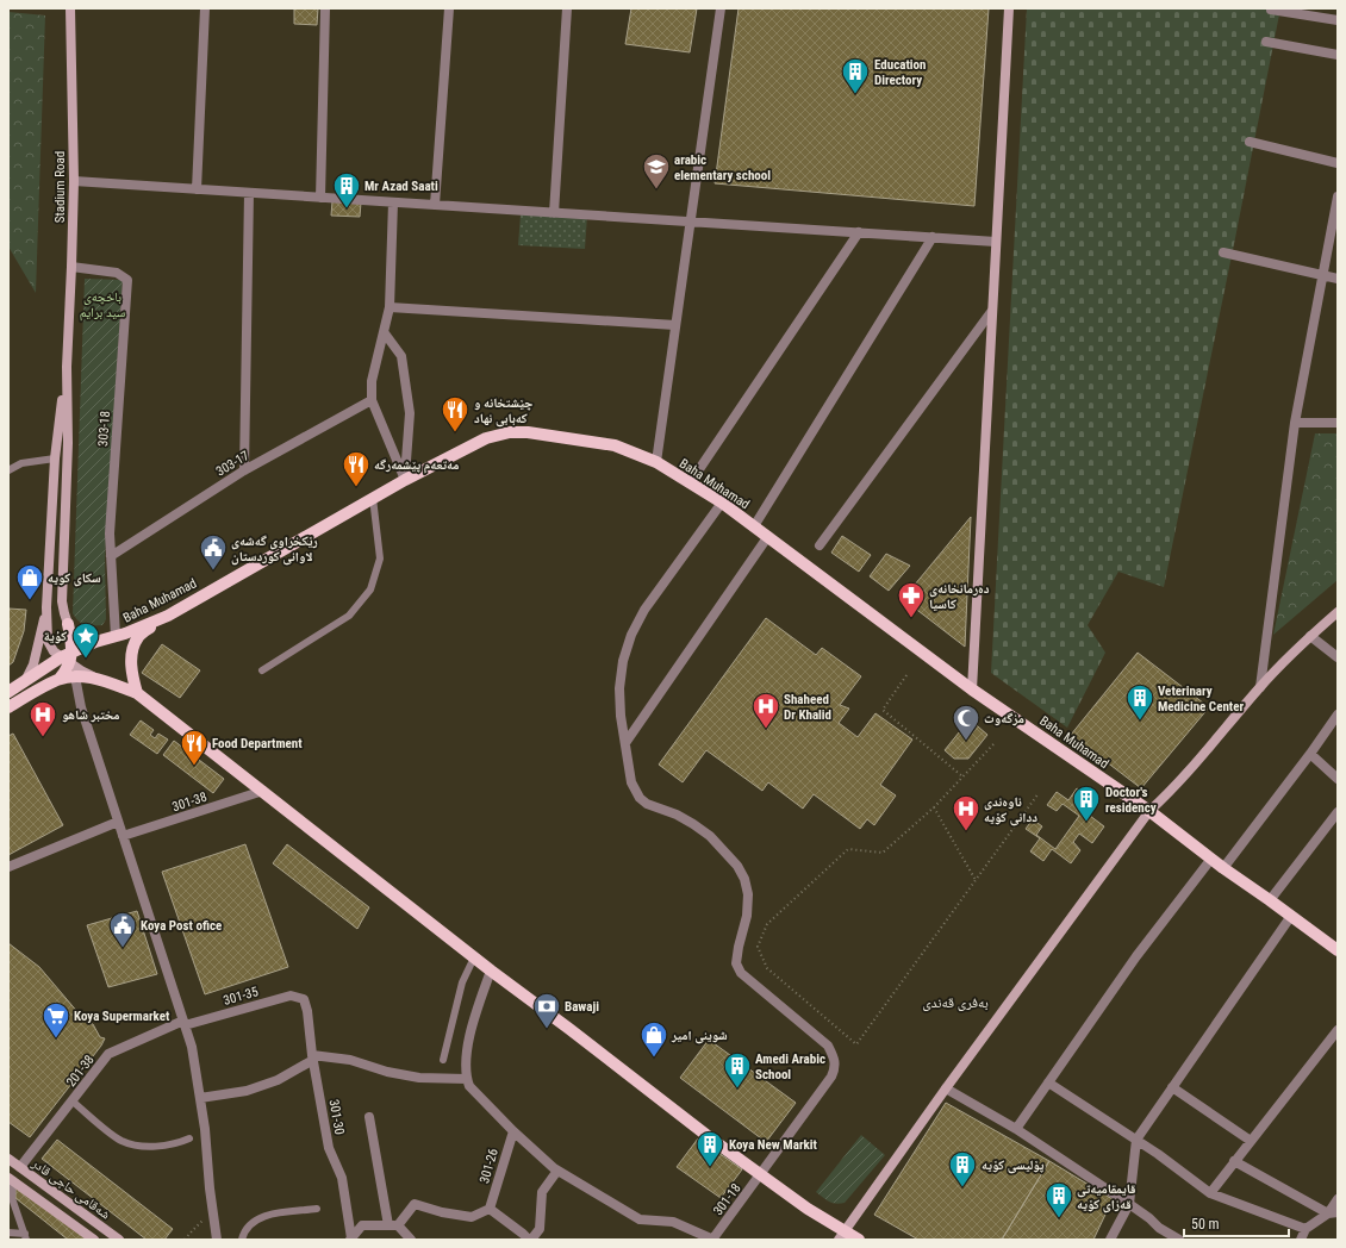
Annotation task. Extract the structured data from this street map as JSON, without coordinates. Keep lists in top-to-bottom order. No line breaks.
{"streets":{"main road":["Stadium Road","Baha Muhamad","شەقامی حاجی قادر"],"street":["303-18","303-17","301-38","301-35","201-38","301-30","301-26","301-18"]},"crossings":[["Stadium Road","303-18"],["303-18","303-17"],["303-18","Baha Muhamad"],["301-35","201-38"],["301-35","301-30"],["201-38","شەقامی حاجی قادر"]],"districts":["بەفری قەندی"],"parks":["باخچه‌ی سید برایم"],"places":{"building":["Education Directory","Mr Azad Saati","Veterinary Medicine Center","Doctor's residency","Amedi Arabic School","Koya New Markit","پۆلیسی كۆیه‌","قایمقامیه‌تی قه‌زای كۆیه‌"],"school or university":["arabic elementary school"],"restaurant":["چێشتخانە و کەبابی نھاد","مەتعەم پێشمەرگە","Food Department"],"public building":["رێكخراوی گه‌شه‌ی لاوانی كوردستان","Koya Post ofice"],"shop":["سكاى كويه","شوينى امير"],"pharmacy":["دەرمانخانەی کاسیا"],"place":["كؤية"],"hospital":["Shaheed Dr Khalid","مختبر شاهو","ناوەندی ددانی کۆیە"],"mosque":["مزگه‌وت"],"bank":["Bawaji"],"supermarket":["Koya Supermarket"]},"scale_bar":"50 m"}
